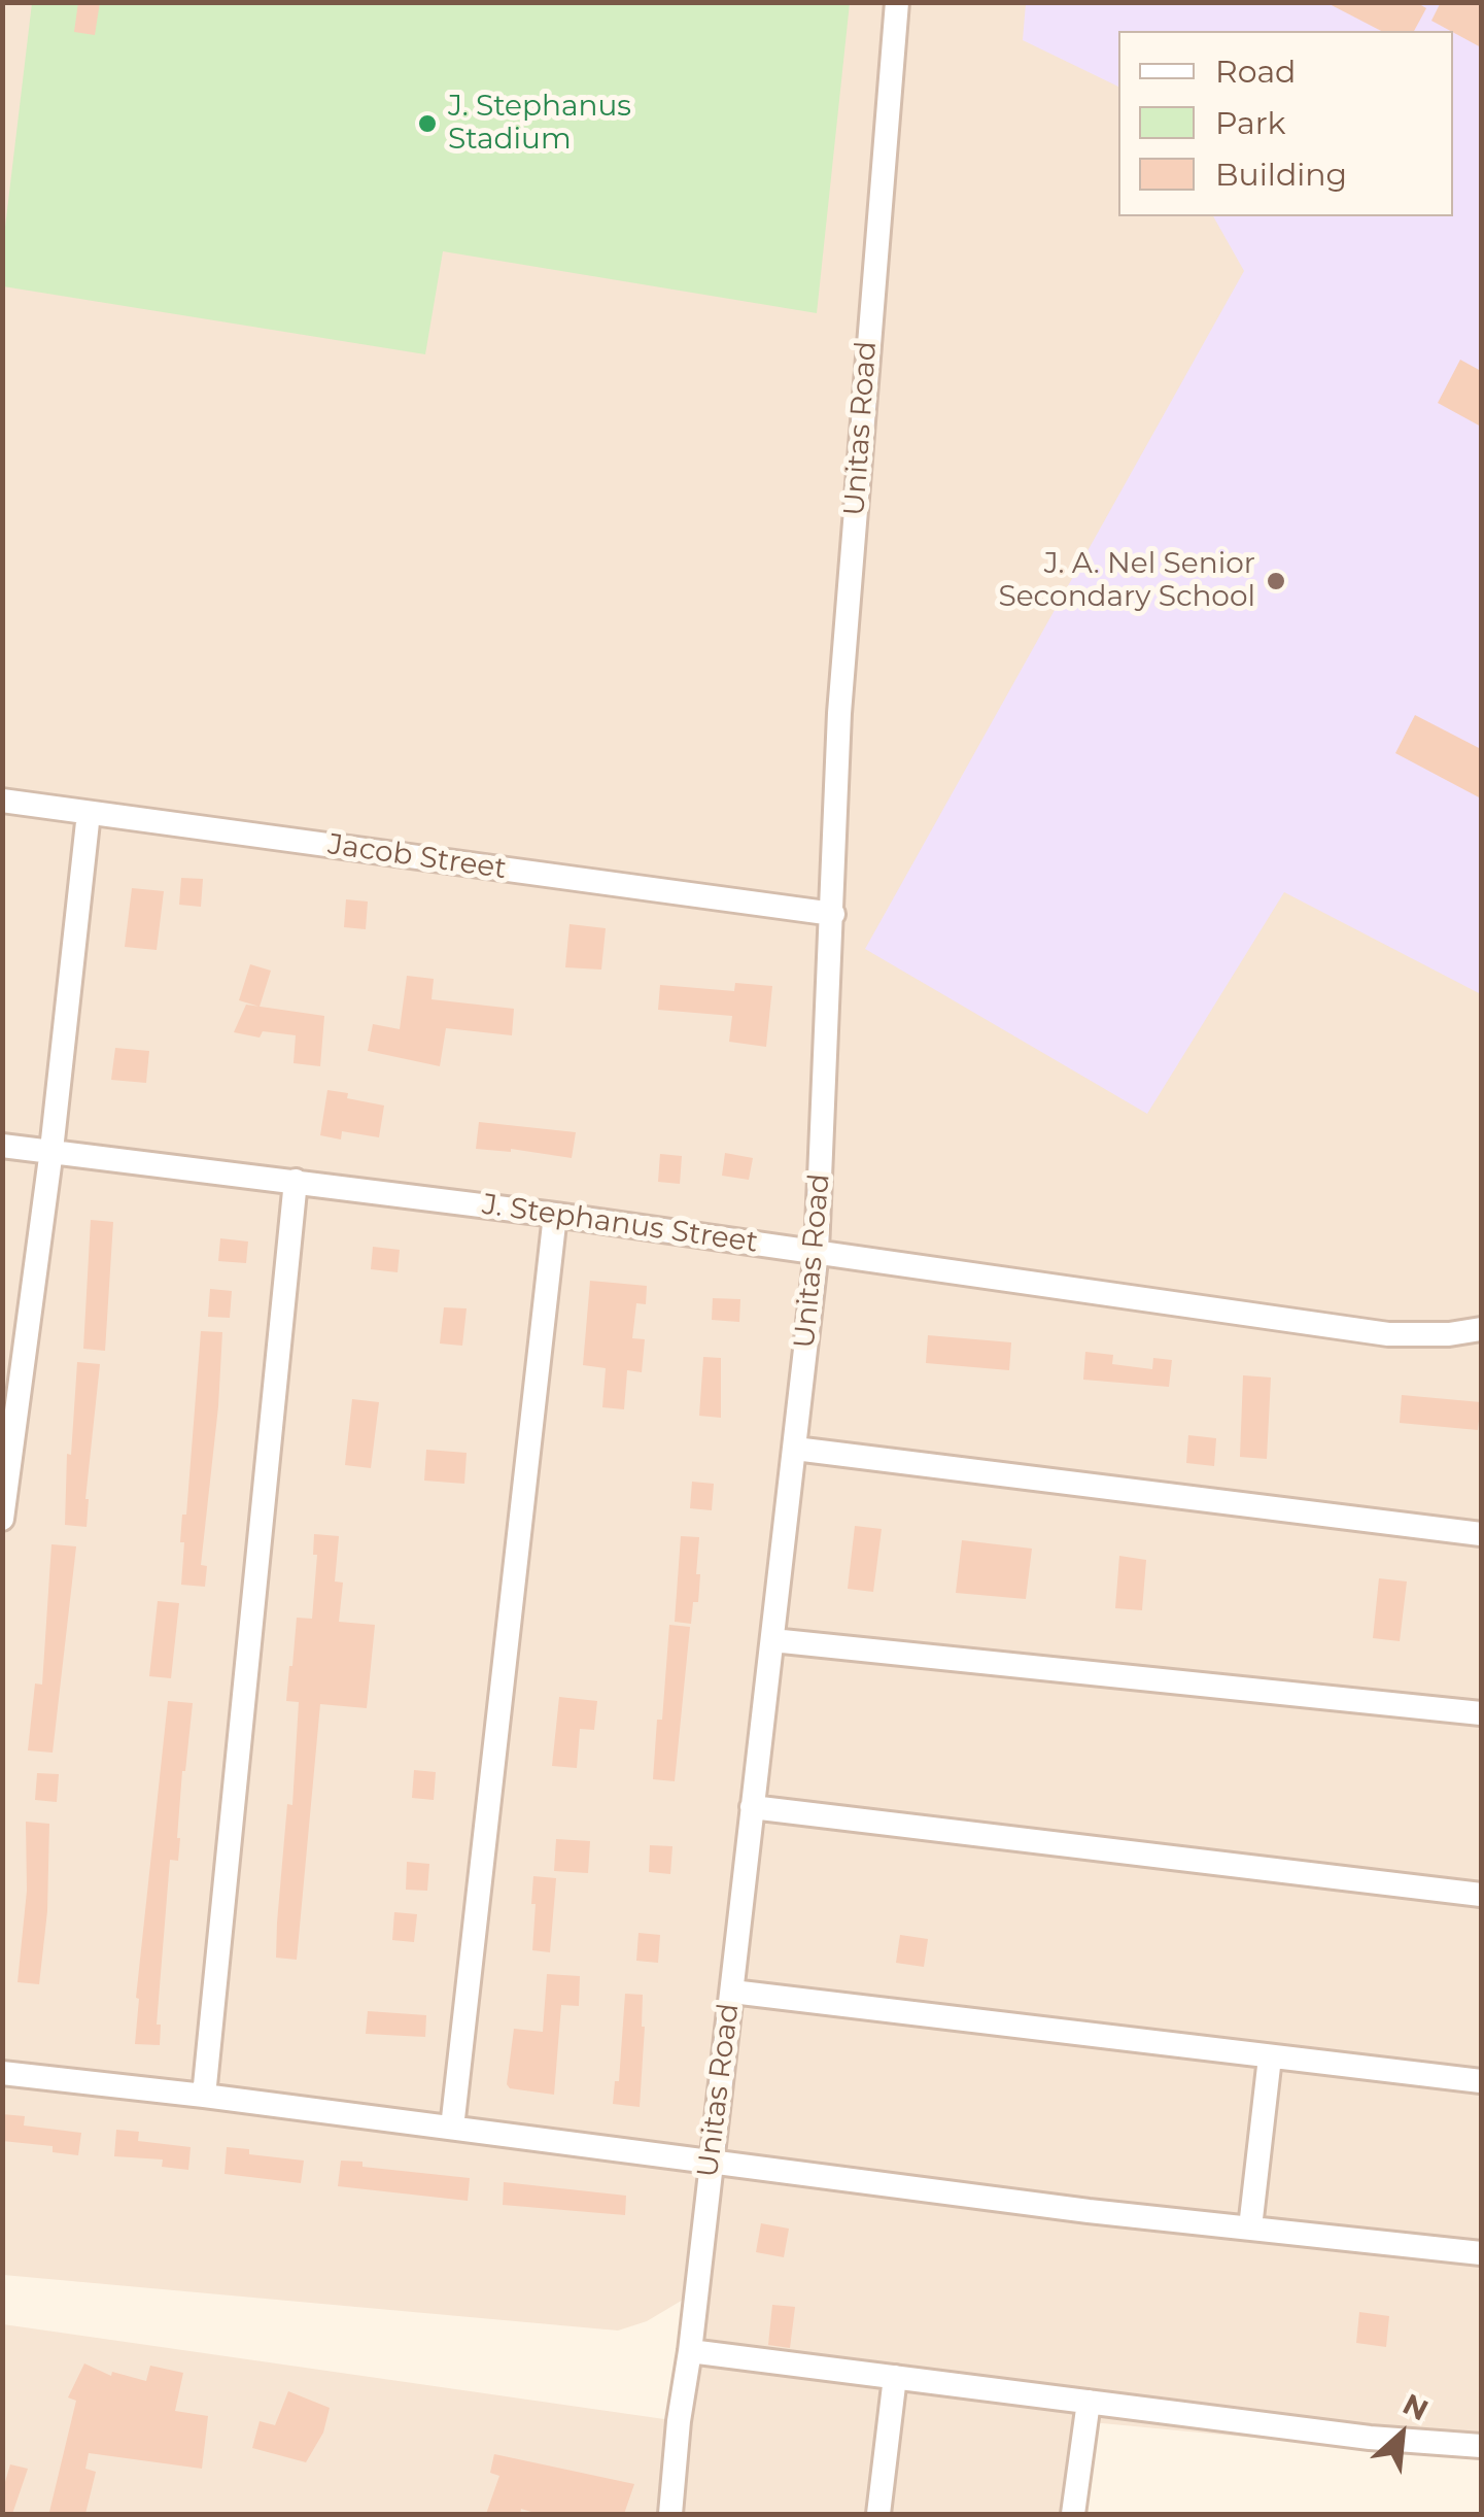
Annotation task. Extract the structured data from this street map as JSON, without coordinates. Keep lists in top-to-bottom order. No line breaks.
{"streets":{"street":["Unitas Road","Jacob Street","J. Stephanus Street"]},"crossings":[["Unitas Road","Jacob Street"],["Unitas Road","J. Stephanus Street"]],"places":["J. Stephanus Stadium","J. A. Nel Senior Secondary School"],"legend":["Road","Park","Building"],"north":"top right"}
